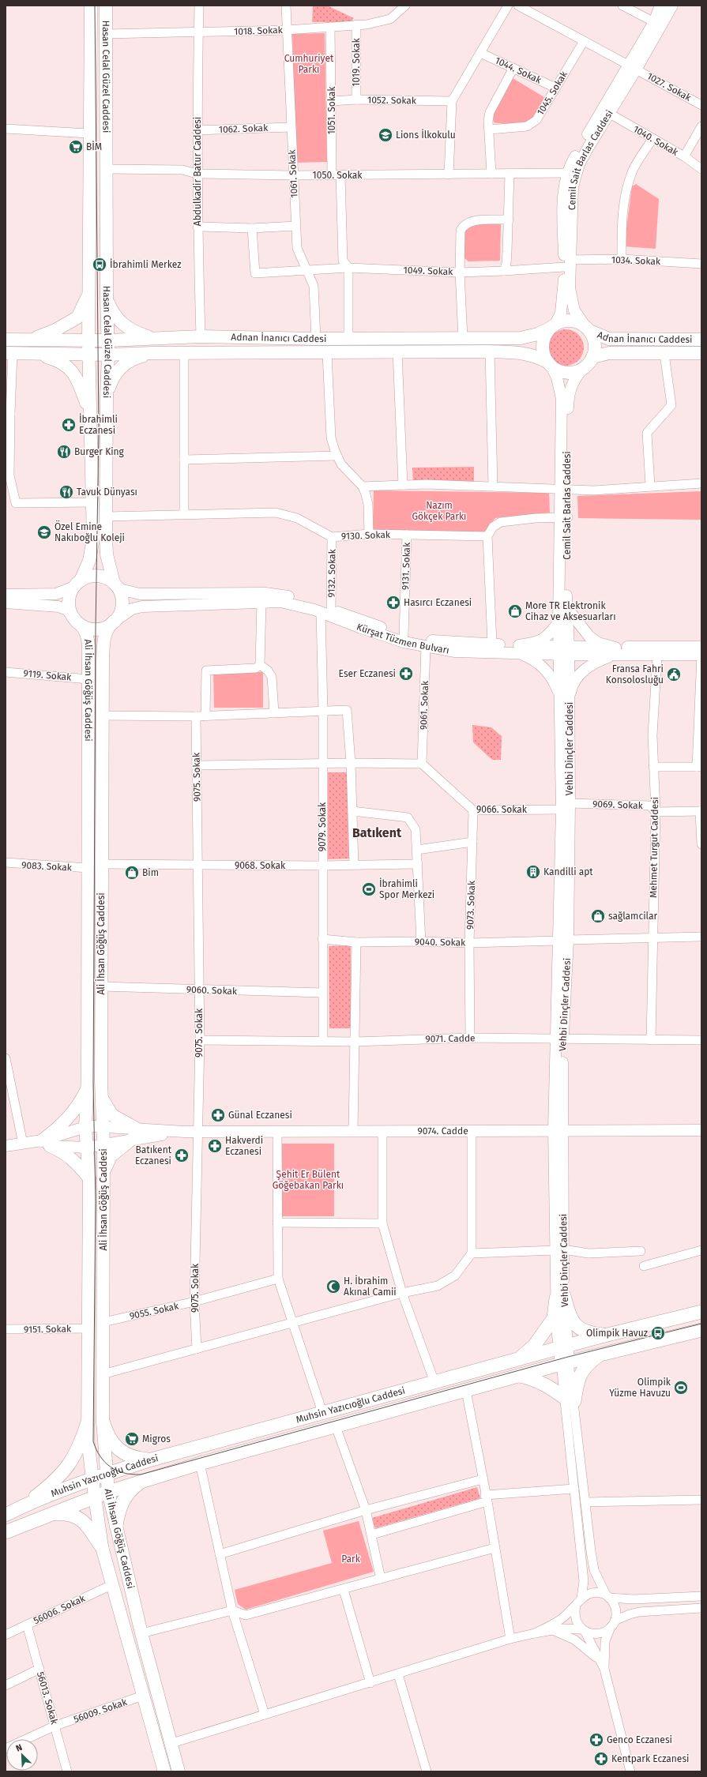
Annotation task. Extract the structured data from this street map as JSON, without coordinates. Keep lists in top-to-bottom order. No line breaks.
{"streets":{"main road":["Hasan Celal Güzel Caddesi","Adnan İnanıcı Caddesi","Ali İhsan Göğüş Caddesi","Muhsin Yazıcıoğlu Caddesi"],"street":["1018. Sokak","1019. Sokak","1044. Sokak","1027. Sokak","1045. Sokak","1052. Sokak","1051. Sokak","1062. Sokak","1040. Sokak","Cemil Sait Barlas Caddesi","Abdulkadir Batur Caddesi","1061. Sokak","1050. Sokak","1034. Sokak","1049. Sokak","9130. Sokak","9131. Sokak","9132. Sokak","Kürşat Tüzmen Bulvarı","9119. Sokak","9061. Sokak","Vehbi Dinçler Caddesi","9075. Sokak","9069. Sokak","9066. Sokak","9079. Sokak","Mehmet Turgut Caddesi","9068. Sokak","9083. Sokak","9073. Sokak","9040. Sokak","9060. Sokak","9071. Cadde","9074. Cadde","9055. Sokak","9151. Sokak","56006. Sokak","56013. Sokak","56009. Sokak"]},"crossings":[["1018. Sokak","1019. Sokak"],["1018. Sokak","Hasan Celal Güzel Caddesi"],["1018. Sokak","1051. Sokak"],["1018. Sokak","Abdulkadir Batur Caddesi"],["1018. Sokak","1061. Sokak"],["1019. Sokak","1052. Sokak"],["1044. Sokak","1045. Sokak"],["Hasan Celal Güzel Caddesi","1050. Sokak"],["Hasan Celal Güzel Caddesi","Adnan İnanıcı Caddesi"],["Hasan Celal Güzel Caddesi","9130. Sokak"],["Hasan Celal Güzel Caddesi","Kürşat Tüzmen Bulvarı"],["Hasan Celal Güzel Caddesi","Ali İhsan Göğüş Caddesi"],["1027. Sokak","1045. Sokak"],["1027. Sokak","Cemil Sait Barlas Caddesi"],["1052. Sokak","1051. Sokak"],["1051. Sokak","1050. Sokak"],["1051. Sokak","1049. Sokak"],["1051. Sokak","Adnan İnanıcı Caddesi"],["1062. Sokak","Abdulkadir Batur Caddesi"],["1062. Sokak","1061. Sokak"],["1040. Sokak","Cemil Sait Barlas Caddesi"],["Cemil Sait Barlas Caddesi","1050. Sokak"],["Cemil Sait Barlas Caddesi","1034. Sokak"],["Cemil Sait Barlas Caddesi","Adnan İnanıcı Caddesi"],["Cemil Sait Barlas Caddesi","Kürşat Tüzmen Bulvarı"],["Cemil Sait Barlas Caddesi","Vehbi Dinçler Caddesi"],["Abdulkadir Batur Caddesi","1050. Sokak"],["Abdulkadir Batur Caddesi","Adnan İnanıcı Caddesi"],["1061. Sokak","1050. Sokak"],["1061. Sokak","1049. Sokak"],["1061. Sokak","Adnan İnanıcı Caddesi"],["1034. Sokak","1049. Sokak"],["9130. Sokak","9131. Sokak"],["9130. Sokak","9132. Sokak"],["9131. Sokak","Kürşat Tüzmen Bulvarı"],["9132. Sokak","Kürşat Tüzmen Bulvarı"],["9132. Sokak","9079. Sokak"],["Kürşat Tüzmen Bulvarı","Ali İhsan Göğüş Caddesi"],["Kürşat Tüzmen Bulvarı","9061. Sokak"],["Kürşat Tüzmen Bulvarı","Vehbi Dinçler Caddesi"],["Kürşat Tüzmen Bulvarı","9079. Sokak"],["Kürşat Tüzmen Bulvarı","Mehmet Turgut Caddesi"],["9119. Sokak","Ali İhsan Göğüş Caddesi"],["Ali İhsan Göğüş Caddesi","9068. Sokak"],["Ali İhsan Göğüş Caddesi","9083. Sokak"],["Ali İhsan Göğüş Caddesi","9060. Sokak"],["Ali İhsan Göğüş Caddesi","9055. Sokak"],["Ali İhsan Göğüş Caddesi","9151. Sokak"],["Ali İhsan Göğüş Caddesi","Muhsin Yazıcıoğlu Caddesi"],["Ali İhsan Göğüş Caddesi","56006. Sokak"],["Ali İhsan Göğüş Caddesi","56009. Sokak"],["9061. Sokak","9066. Sokak"],["Vehbi Dinçler Caddesi","9069. Sokak"],["Vehbi Dinçler Caddesi","9066. Sokak"],["Vehbi Dinçler Caddesi","9040. Sokak"],["Vehbi Dinçler Caddesi","9071. Cadde"],["Vehbi Dinçler Caddesi","9074. Cadde"],["Vehbi Dinçler Caddesi","Muhsin Yazıcıoğlu Caddesi"],["9075. Sokak","9068. Sokak"],["9075. Sokak","9060. Sokak"],["9075. Sokak","9071. Cadde"],["9075. Sokak","9074. Cadde"],["9075. Sokak","9055. Sokak"],["9069. Sokak","9066. Sokak"],["9069. Sokak","Mehmet Turgut Caddesi"],["9066. Sokak","9073. Sokak"],["9079. Sokak","9068. Sokak"],["9079. Sokak","9040. Sokak"],["9079. Sokak","9060. Sokak"],["9079. Sokak","9071. Cadde"],["Mehmet Turgut Caddesi","9040. Sokak"],["Mehmet Turgut Caddesi","9071. Cadde"],["9073. Sokak","9040. Sokak"],["9073. Sokak","9071. Cadde"],["56006. Sokak","56013. Sokak"],["56013. Sokak","56009. Sokak"]],"districts":["Batıkent"],"parks":["Cumhuriyet Parkı","Nazım Gökçek Parkı","Şehit Er Bülent Göğebakan Parkı","Park"],"places":{"school or university":["Lions İlkokulu","Özel Emine Nakıboğlu Koleji"],"supermarket":["BİM","Migros"],"bus stop":["İbrahimli Merkez","Olimpik Havuz"],"pharmacy":["İbrahimli Eczanesi","Hasırcı Eczanesi","Eser Eczanesi","Günal Eczanesi","Hakverdi Eczanesi","Batıkent Eczanesi","Genco Eczanesi","Kentpark Eczanesi"],"restaurant":["Burger King","Tavuk Dünyası"],"shop":["More TR Elektronik Cihaz ve Aksesuarları","Bim","sağlamcilar"],"public building":["Fransa Fahri Konsolosluğu"],"building":["Kandilli apt"],"sports":["İbrahimli Spor Merkezi","Olimpik Yüzme Havuzu"],"mosque":["H. İbrahim Akınal Camii"]},"north":"top left"}
